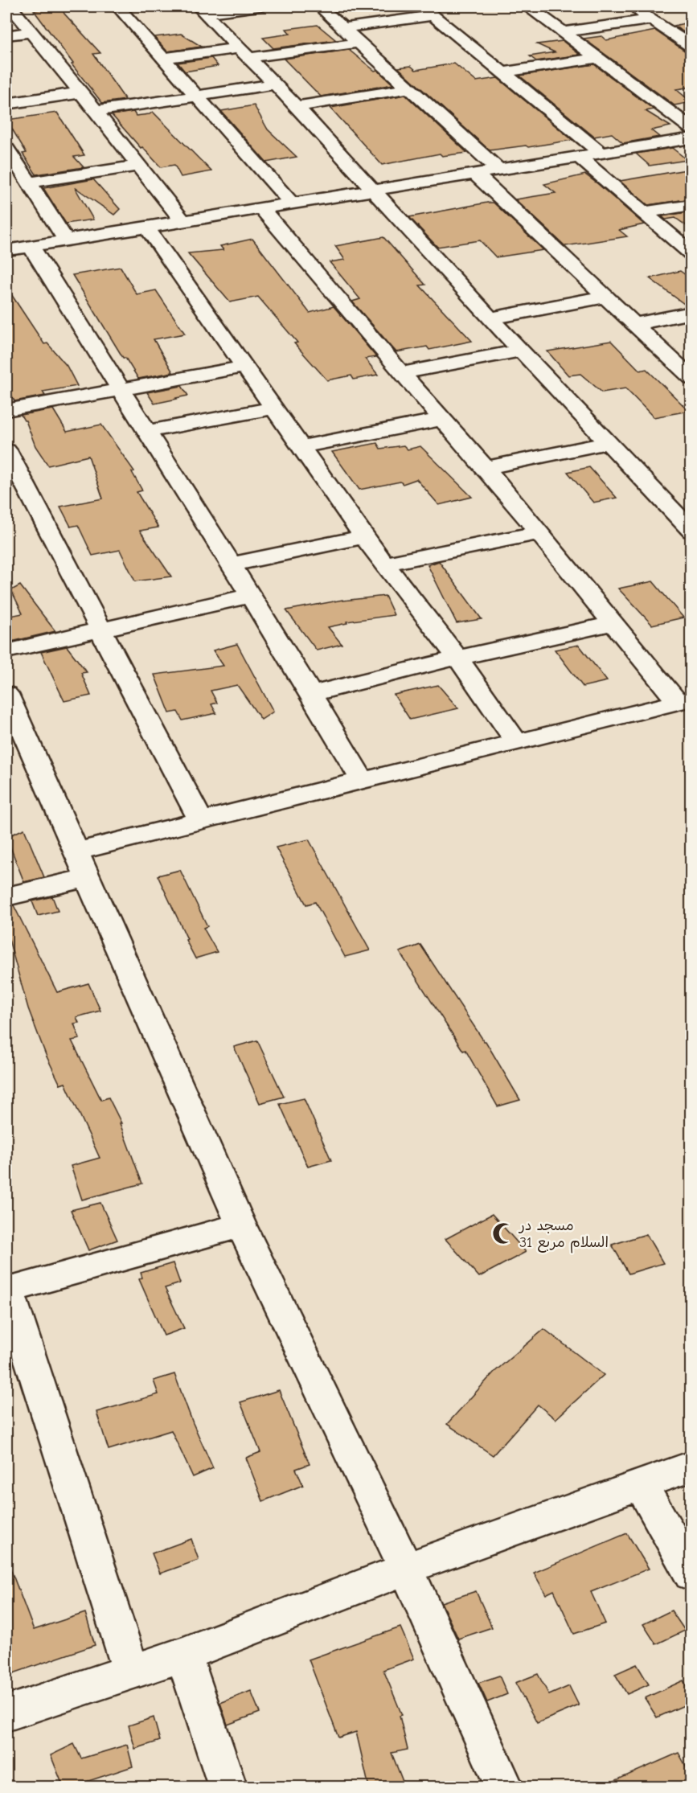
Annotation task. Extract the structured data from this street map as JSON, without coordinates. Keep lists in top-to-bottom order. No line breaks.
{"places":{"mosque":["مسجد در السلام مربع 31"]}}
